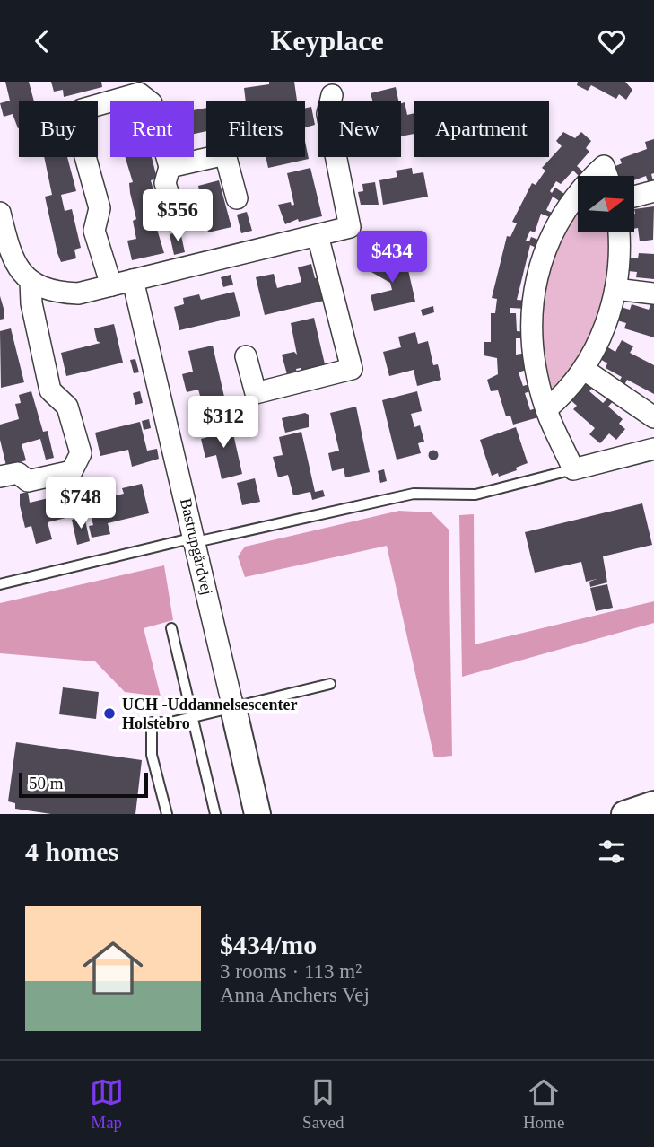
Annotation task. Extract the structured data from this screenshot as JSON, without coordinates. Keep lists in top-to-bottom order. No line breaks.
{"streets":{"street":["Bastrupgårdvej"]},"places":["UCH -Uddannelsescenter Holstebro"],"scale_bar":"50 m","north":"right","page":{"header":"Keyplace","chip":["Buy","Rent","Filters","New","Apartment"],"price":["$556","$434","$312","$748"],"scale":"50 m","heading":"4 homes","list":[{"name":"$434/mo","note":"3 rooms · 113 m² · Anna Anchers Vej"}],"tabs":["Map","Saved","Home"]}}
